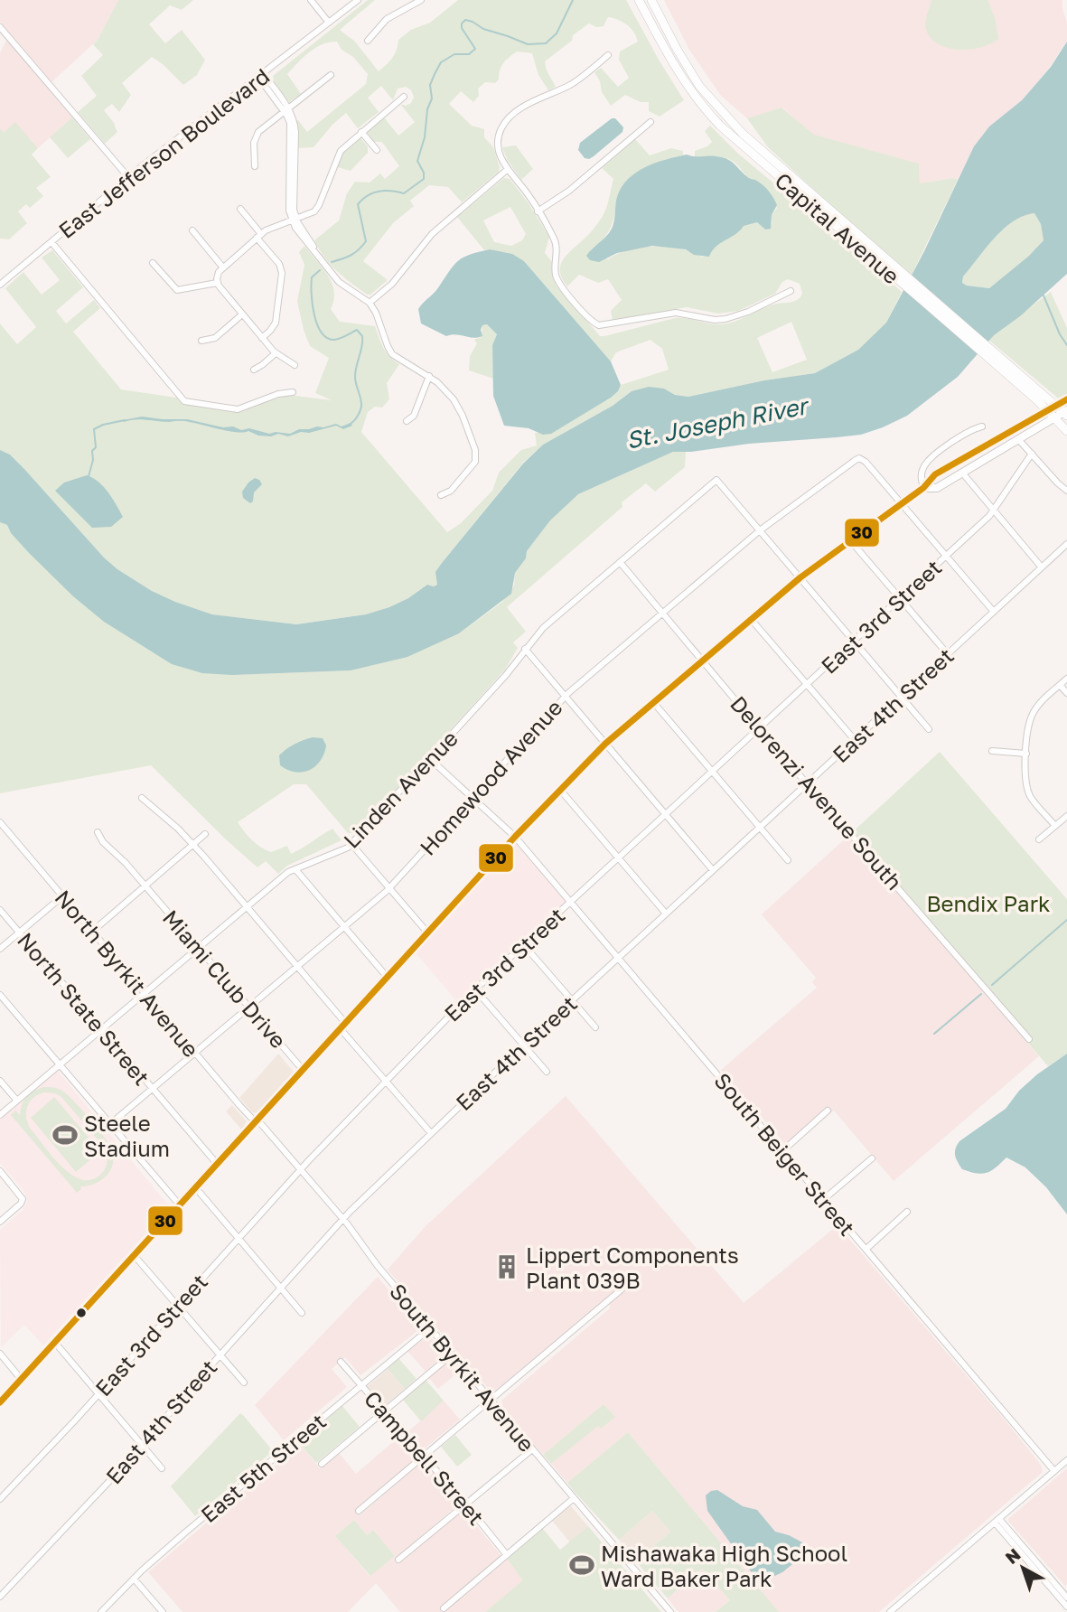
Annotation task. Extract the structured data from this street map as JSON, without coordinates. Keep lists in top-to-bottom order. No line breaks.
{"streets":{"highway":["Capital Avenue"],"street":["East Jefferson Boulevard","East 3rd Street","East 4th Street","Homewood Avenue","Linden Avenue","Delorenzi Avenue South","North Byrkit Avenue","Miami Club Drive","North State Street","South Beiger Street","South Byrkit Avenue","Campbell Street","East 5th Street"]},"crossings":[["East 3rd Street","Delorenzi Avenue South"],["East 3rd Street","South Beiger Street"],["East 3rd Street","South Byrkit Avenue"],["East 4th Street","Delorenzi Avenue South"],["East 4th Street","South Beiger Street"],["East 4th Street","South Byrkit Avenue"],["Homewood Avenue","Linden Avenue"],["Homewood Avenue","Delorenzi Avenue South"],["Homewood Avenue","North Byrkit Avenue"],["Homewood Avenue","Miami Club Drive"],["Homewood Avenue","North State Street"],["Homewood Avenue","South Beiger Street"],["Linden Avenue","Delorenzi Avenue South"],["Linden Avenue","North Byrkit Avenue"],["Linden Avenue","Miami Club Drive"],["Linden Avenue","North State Street"],["Linden Avenue","South Beiger Street"],["North Byrkit Avenue","South Byrkit Avenue"],["South Byrkit Avenue","East 5th Street"],["Campbell Street","East 5th Street"]],"water":["St. Joseph River"],"parks":["Bendix Park"],"places":{"sports":["Steele Stadium","Mishawaka High School Ward Baker Park"],"building":["Lippert Components Plant 039B"]},"lines":["transit line 30"],"north":"top left"}
